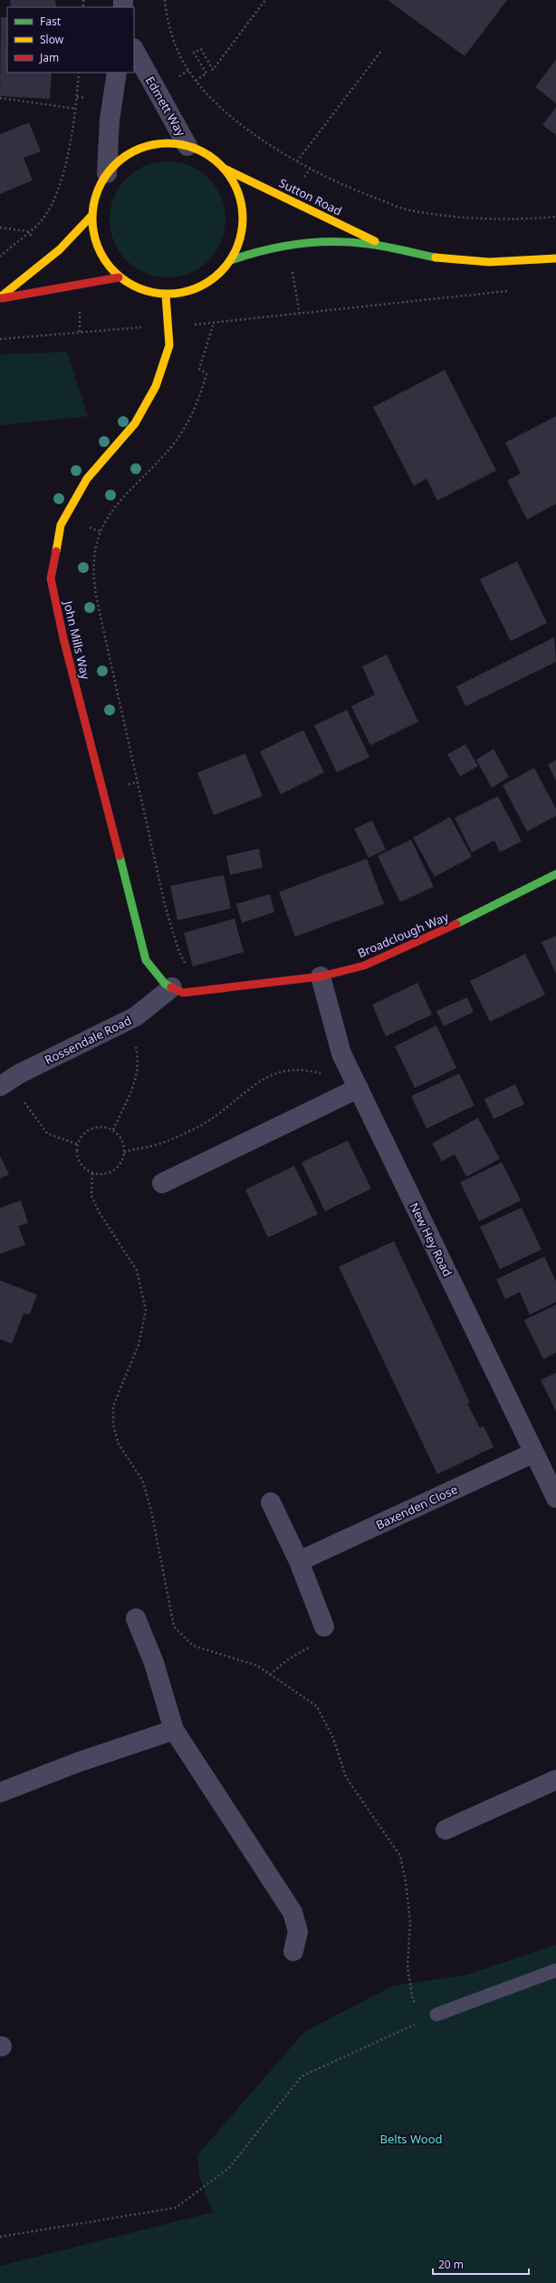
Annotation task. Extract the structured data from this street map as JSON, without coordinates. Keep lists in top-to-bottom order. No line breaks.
{"streets":{"main road":["Sutton Road","John Mills Way","Broadclough Way"],"street":["Edmett Way","Rossendale Road","New Hey Road","Baxenden Close"]},"crossings":[["Edmett Way","Sutton Road"],["Sutton Road","John Mills Way"],["John Mills Way","Broadclough Way"],["John Mills Way","Rossendale Road"],["Broadclough Way","Rossendale Road"],["Broadclough Way","New Hey Road"],["New Hey Road","Baxenden Close"]],"parks":["Belts Wood"],"legend":["Fast","Slow","Jam"],"scale_bar":"20 m"}
